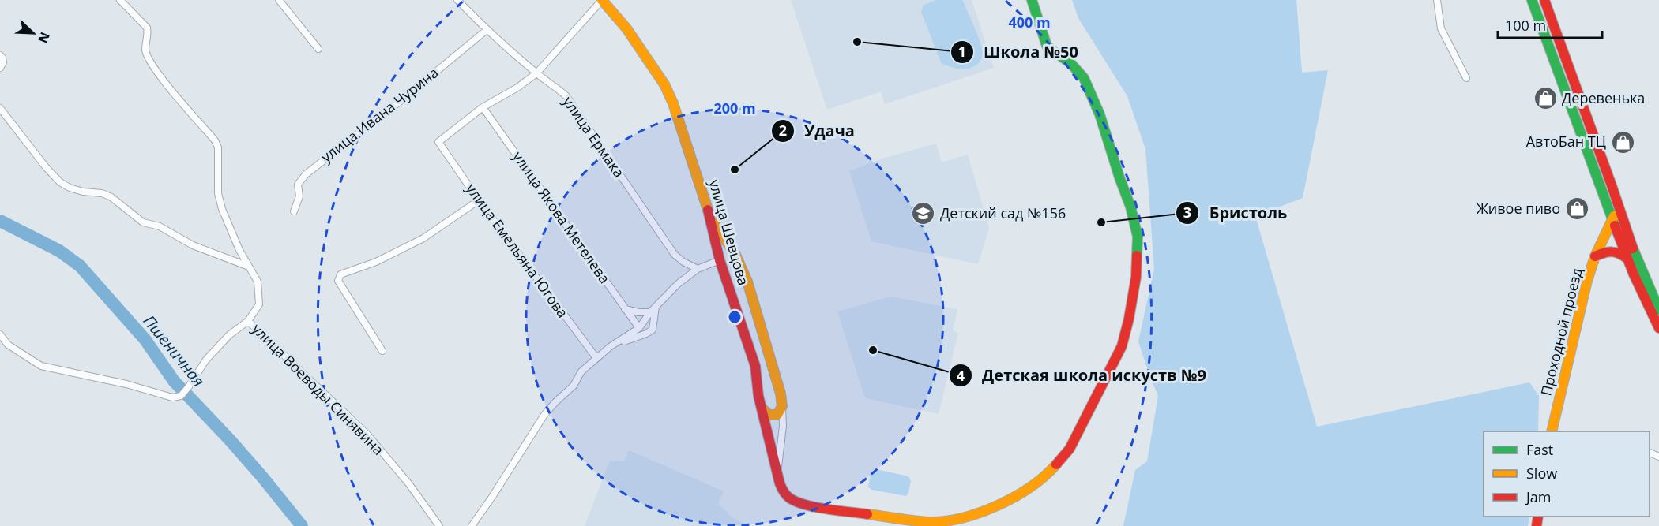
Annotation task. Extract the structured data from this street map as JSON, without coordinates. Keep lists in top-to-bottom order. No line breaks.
{"streets":{"main road":["улица Шевцова","Проходной проезд"],"street":["улица Ивана Чурина","улица Ермака","улица Якова Метелева","улица Емельяна Югова","улица Воеводы Синявина"]},"crossings":[["улица Ивана Чурина","улица Ермака"],["улица Якова Метелева","улица Емельяна Югова"]],"water":["Пшеничная"],"places":{"other":["Школа №50","Удача","Бристоль","Детская школа искуств №9"],"shop":["Деревенька","АвтоБан ТЦ","Живое пиво"],"school or university":["Детский сад №156"]},"legend":["Fast","Slow","Jam"],"scale_bar":"100 m","north":"bottom right","rings":["400 m","200 m"]}
